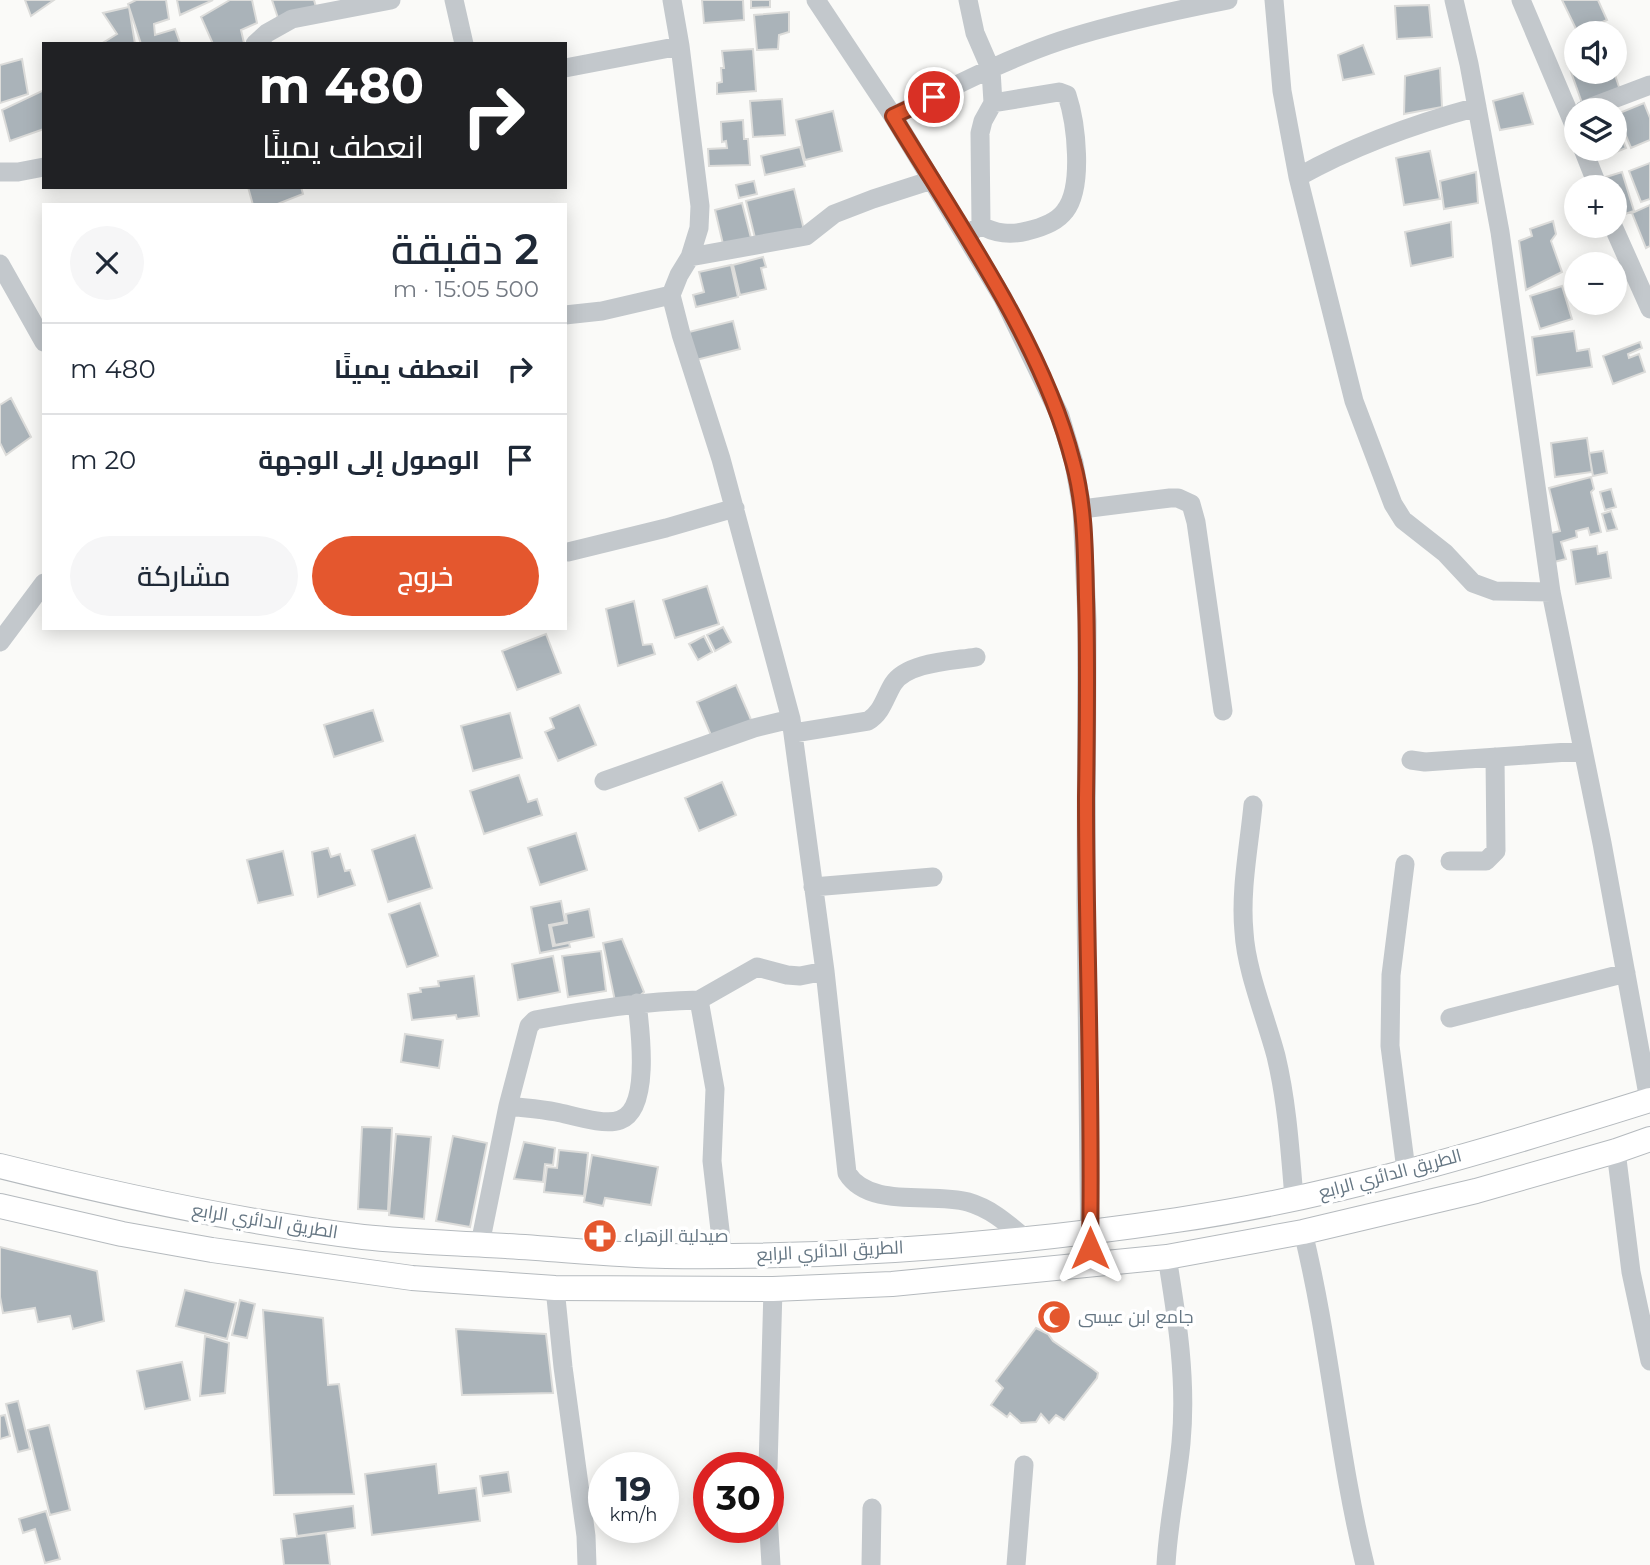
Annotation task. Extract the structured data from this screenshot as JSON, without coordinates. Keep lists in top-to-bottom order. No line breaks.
{"streets":{"main road":["الطريق الدائري الرابع"]},"places":{"pharmacy":["صيدلية الزهراء"],"mosque":["جامع ابن عيسى"]},"page":{"map_buttons":["+","−"],"turn":["480 m","انعطف يمينًا"],"heading":["2 دقيقة","500 m · 15:05"],"list":[{"name":"انعطف يمينًا","value":"480 m"},{"name":"الوصول إلى الوجهة","value":"20 m"}],"buttons":["خروج","مشاركة"],"speed":"19 km/h","limit":"30"}}
